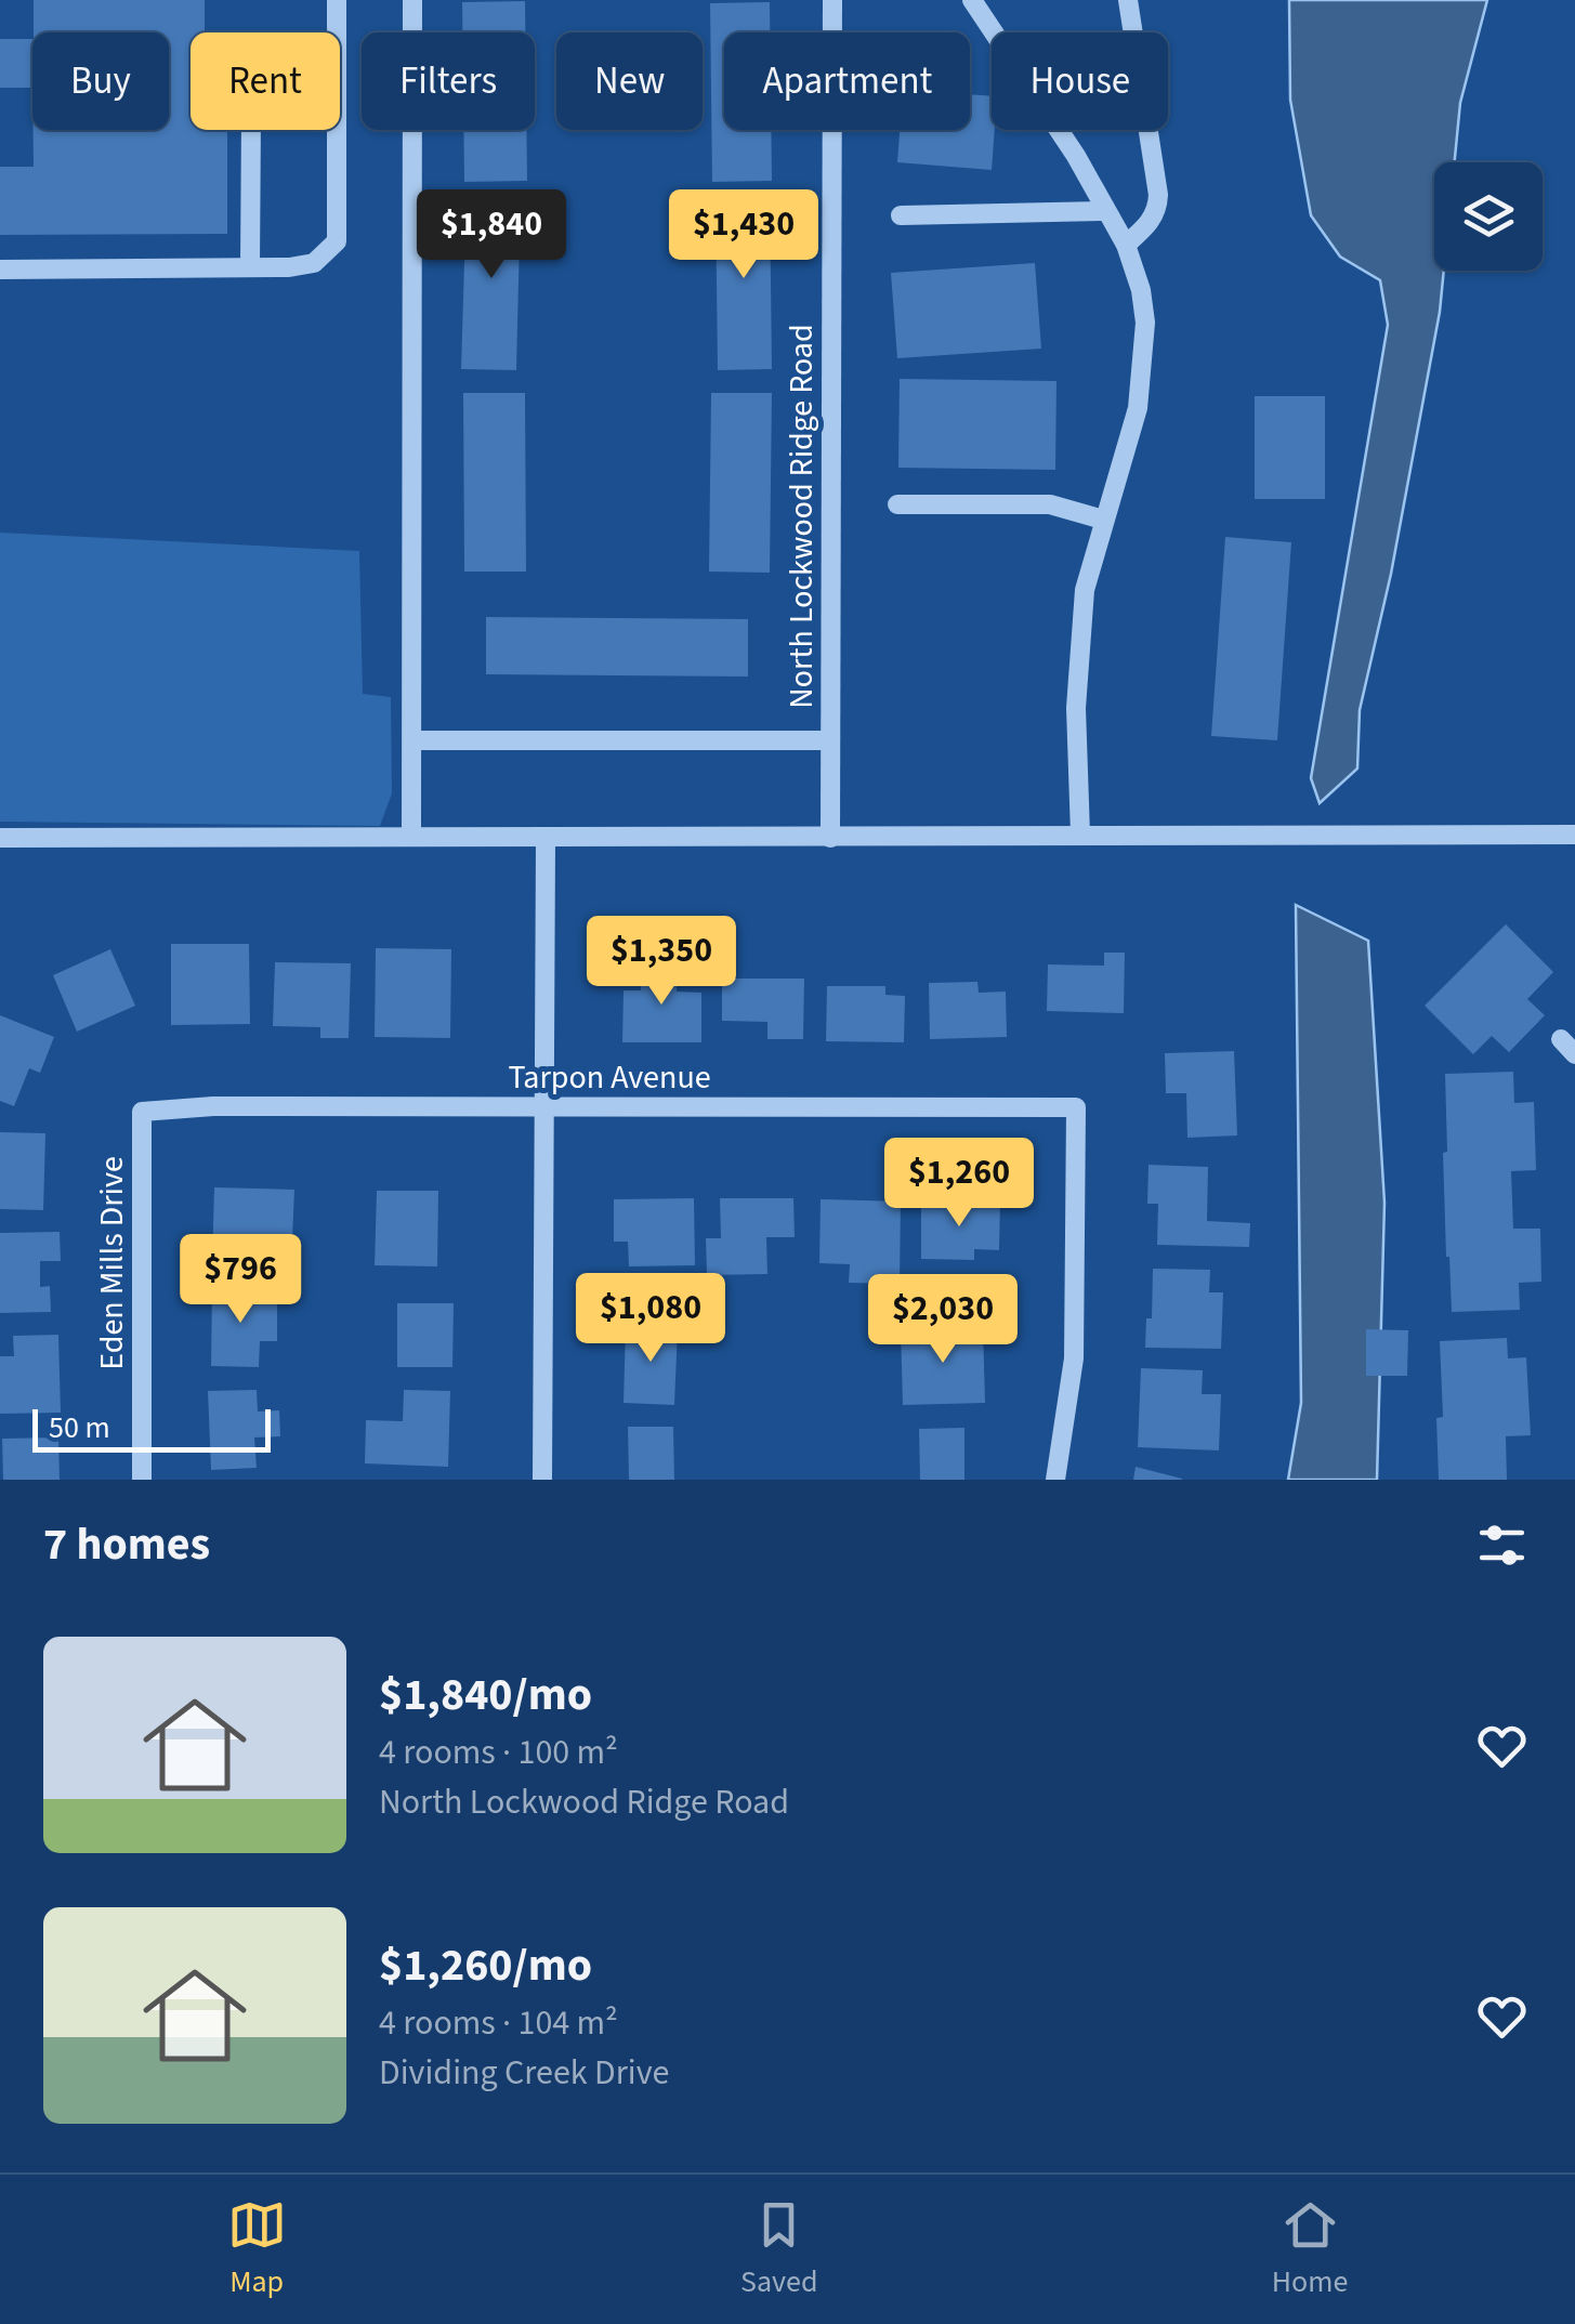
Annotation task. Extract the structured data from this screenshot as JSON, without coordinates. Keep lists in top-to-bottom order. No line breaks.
{"streets":{"street":["North Lockwood Ridge Road","Tarpon Avenue","Eden Mills Drive"]},"crossings":[["Tarpon Avenue","Eden Mills Drive"]],"scale_bar":"50 m","page":{"chip":["Buy","Rent","Filters","New","Apartment","House"],"price":["$1,840","$1,430","$1,350","$1,260","$796","$1,080","$2,030"],"scale":"50 m","heading":"7 homes","list":[{"name":"$1,840/mo","note":"4 rooms · 100 m² · North Lockwood Ridge Road"},{"name":"$1,260/mo","note":"4 rooms · 104 m² · Dividing Creek Drive"}],"tabs":["Map","Saved","Home"]}}
